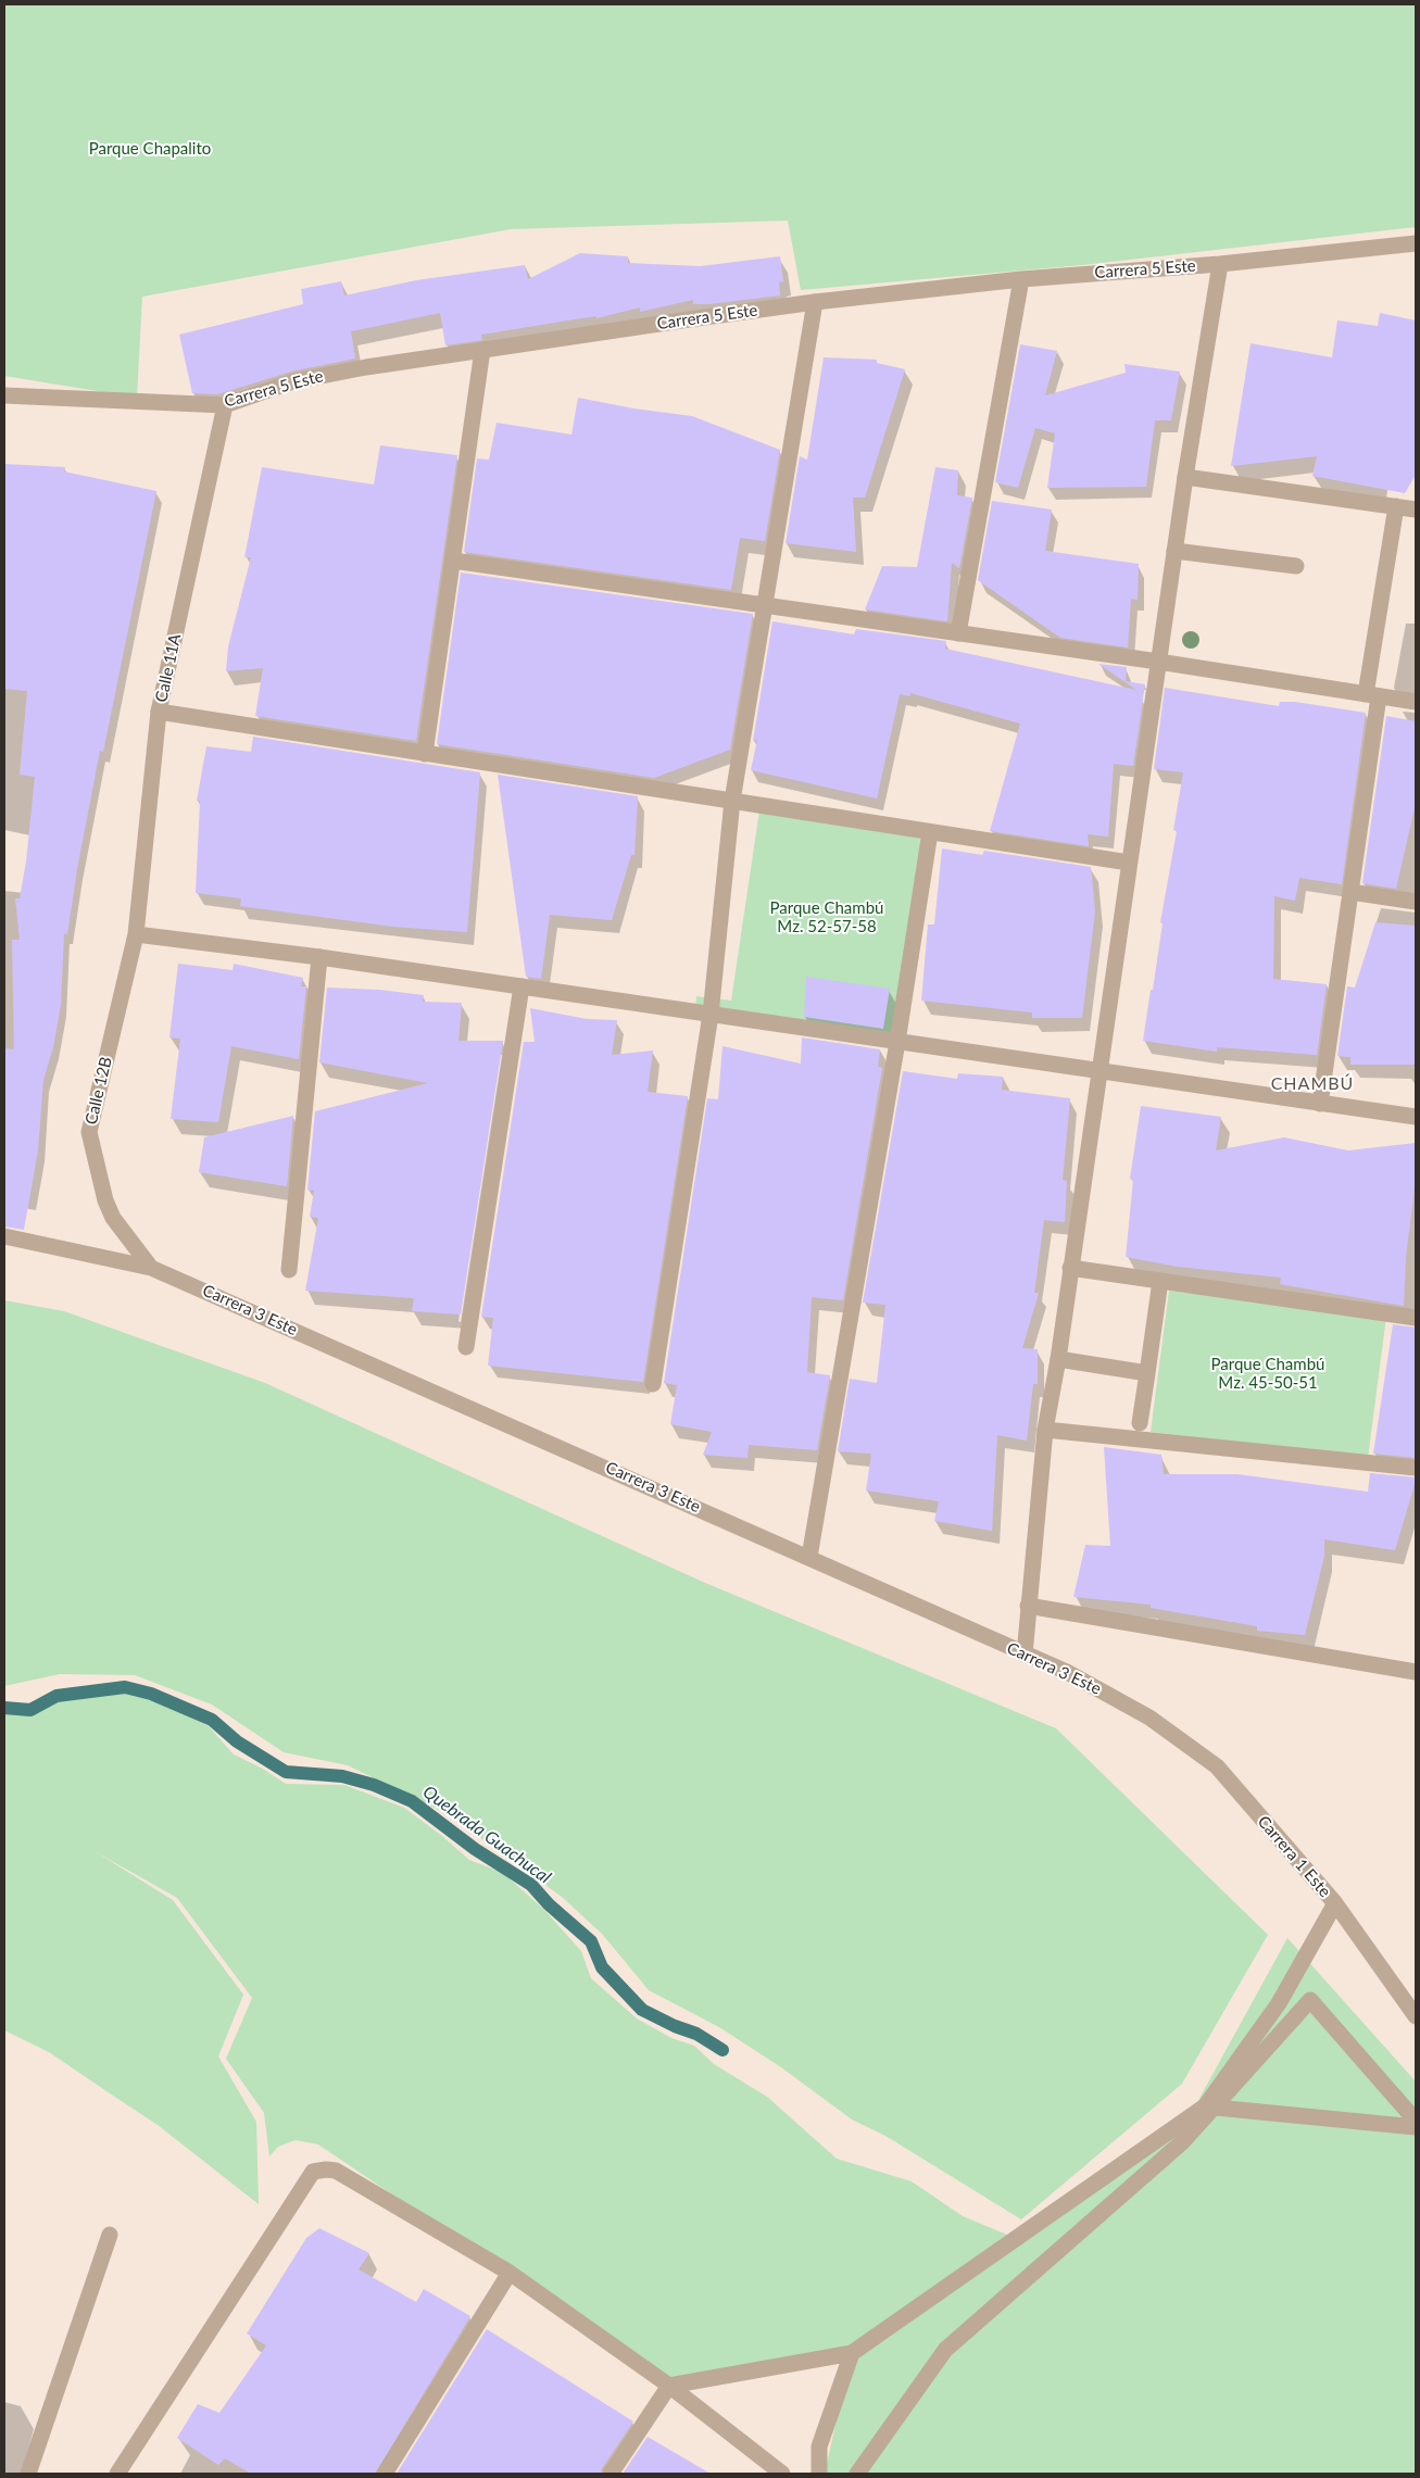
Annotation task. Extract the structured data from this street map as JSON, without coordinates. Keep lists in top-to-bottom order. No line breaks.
{"streets":{"street":["Carrera 5 Este","Calle 11A","Calle 12B","Carrera 3 Este","Carrera 1 Este"]},"crossings":[["Carrera 5 Este","Calle 11A"],["Calle 11A","Calle 12B"],["Calle 12B","Carrera 3 Este"],["Carrera 3 Este","Carrera 1 Este"]],"districts":["CHAMBÚ"],"water":["Quebrada Guachucal"],"parks":["Parque Chapalito","Parque Chambú Mz. 52-57-58","Parque Chambú Mz. 45-50-51"]}
